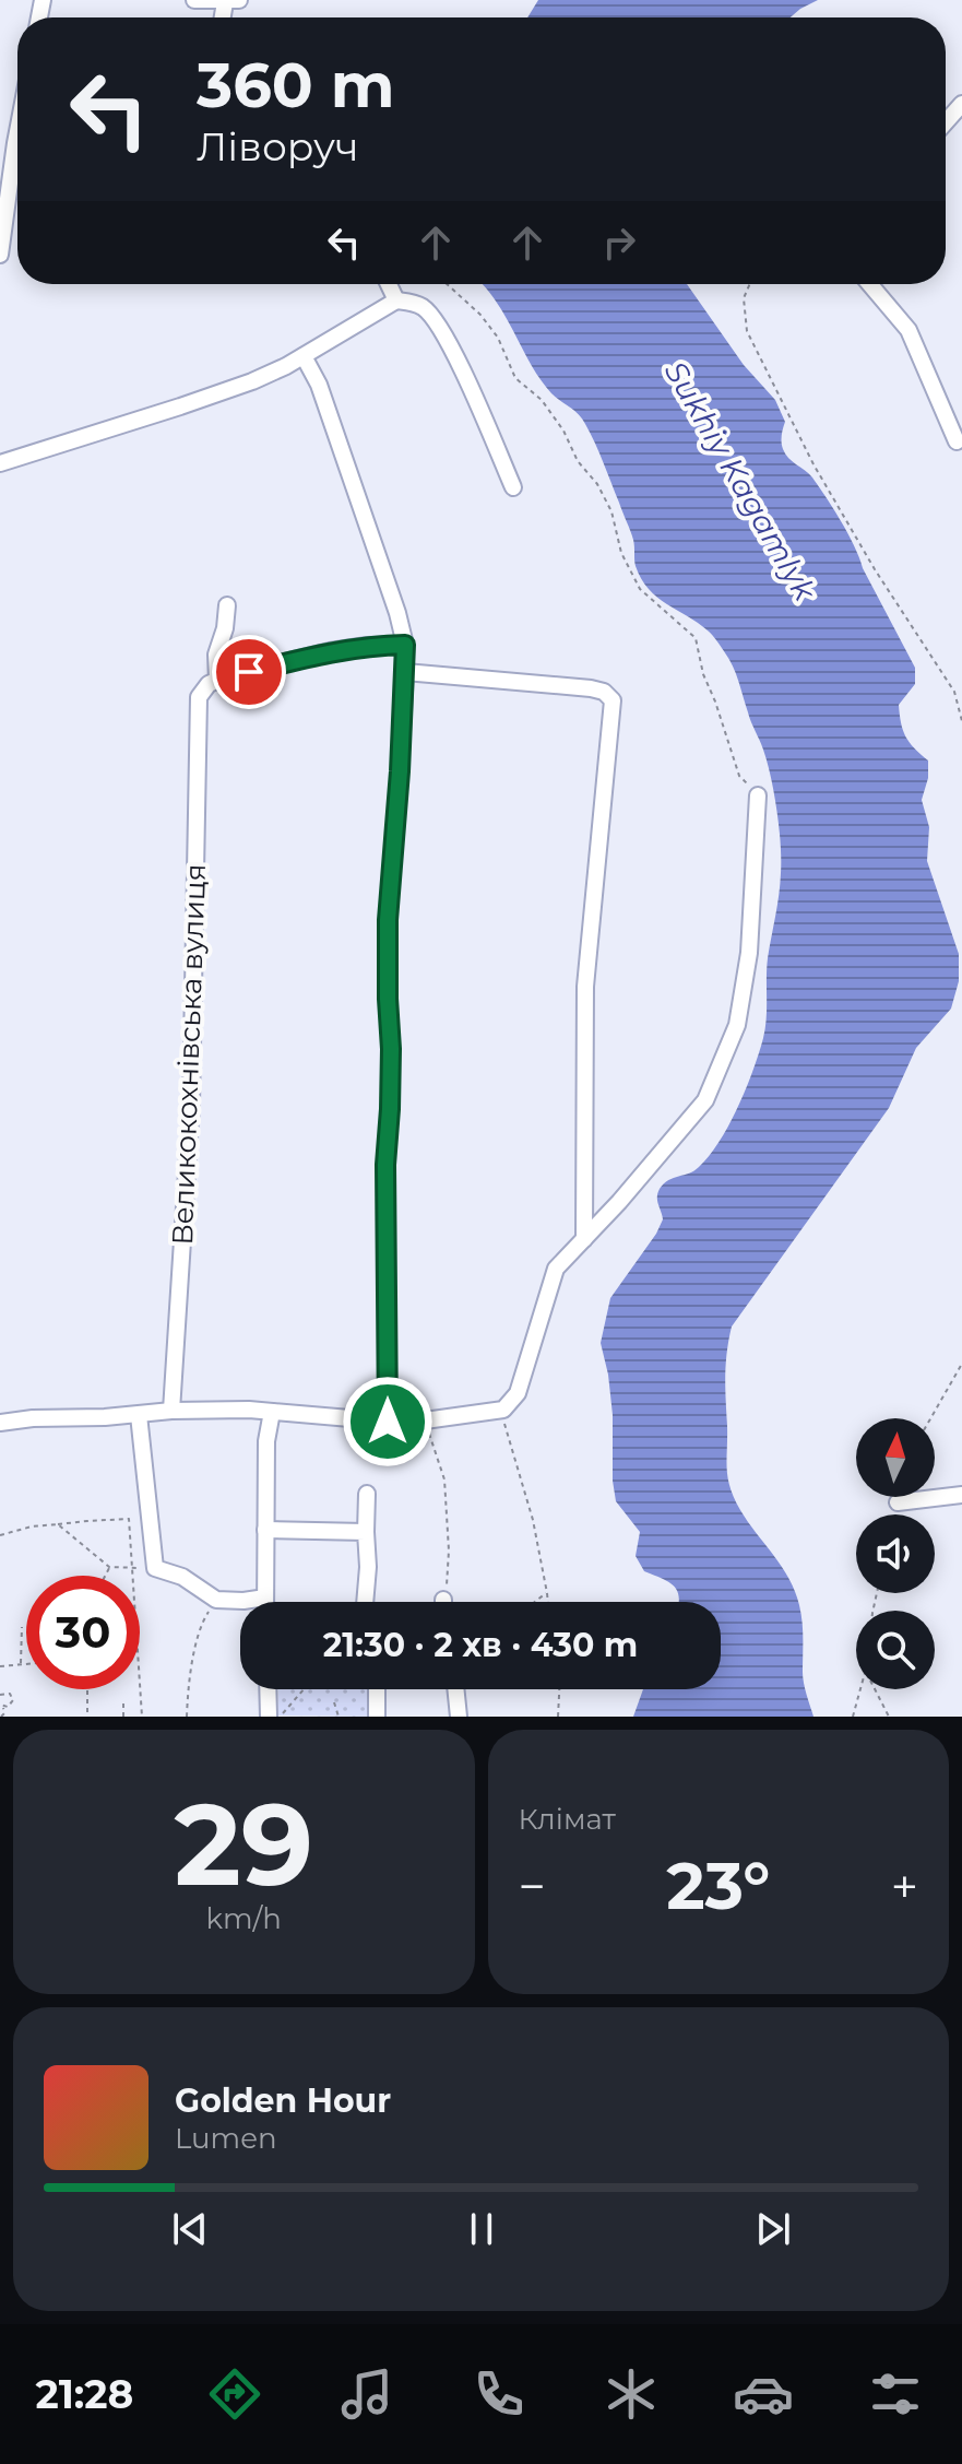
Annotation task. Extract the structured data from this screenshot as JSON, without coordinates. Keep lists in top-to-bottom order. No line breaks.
{"streets":{"street":["Великокохнівська вулиця"]},"water":["Sukhiy Kagamlyk"],"north":"top","page":{"turn":["360 m","Ліворуч"],"limit":"30","trip":"21:30 · 2 хв · 430 m","tile":[["29","km/h"],"Клімат"],"heat":["−","23°","+"],"song":["Golden Hour","Lumen"],"tabs":"21:28"}}
